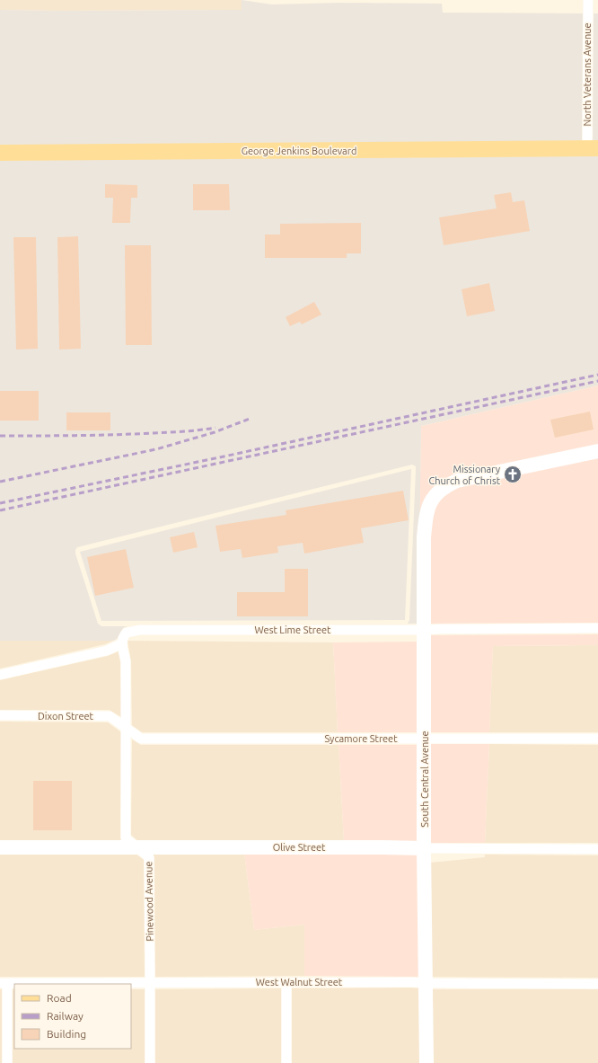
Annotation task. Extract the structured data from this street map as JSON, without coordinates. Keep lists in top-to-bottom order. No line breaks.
{"streets":{"main road":["George Jenkins Boulevard","South Central Avenue","Olive Street"],"street":["North Veterans Avenue","West Lime Street","Dixon Street","Sycamore Street","Pinewood Avenue","West Walnut Street"]},"crossings":[["North Veterans Avenue","George Jenkins Boulevard"],["West Lime Street","South Central Avenue"],["West Lime Street","Pinewood Avenue"],["Dixon Street","Sycamore Street"],["Dixon Street","Pinewood Avenue"],["Sycamore Street","South Central Avenue"],["Sycamore Street","Pinewood Avenue"],["South Central Avenue","Olive Street"],["South Central Avenue","West Walnut Street"],["Olive Street","Pinewood Avenue"],["Pinewood Avenue","West Walnut Street"]],"places":{"church":["Missionary Church of Christ"]},"legend":["Road","Railway","Building"]}
